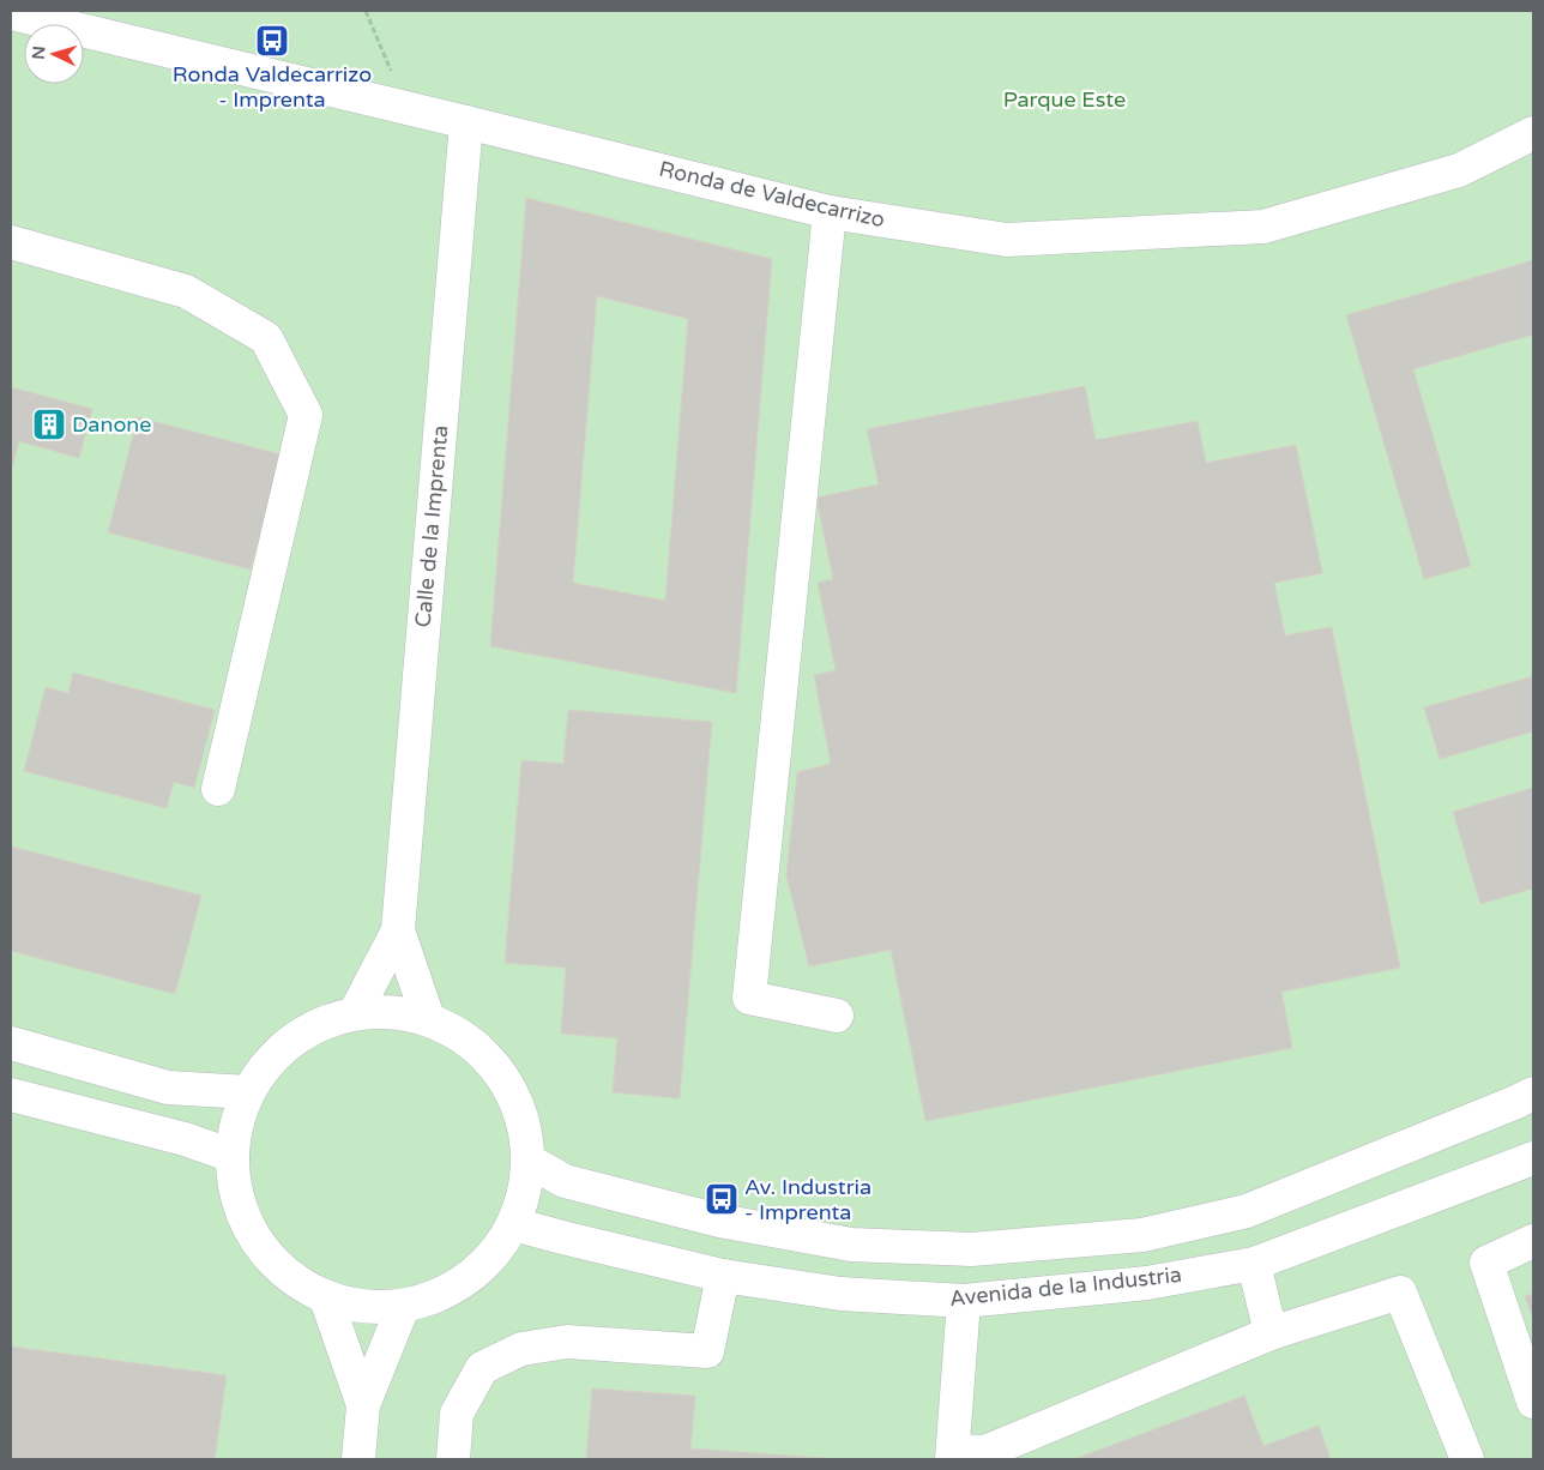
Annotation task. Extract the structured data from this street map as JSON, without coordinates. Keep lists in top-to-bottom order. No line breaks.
{"streets":{"street":["Ronda de Valdecarrizo","Calle de la Imprenta","Avenida de la Industria"]},"crossings":[["Ronda de Valdecarrizo","Calle de la Imprenta"]],"parks":["Parque Este"],"places":{"bus stop":["Ronda Valdecarrizo - Imprenta","Av. Industria - Imprenta"],"building":["Danone"]},"north":"left"}
